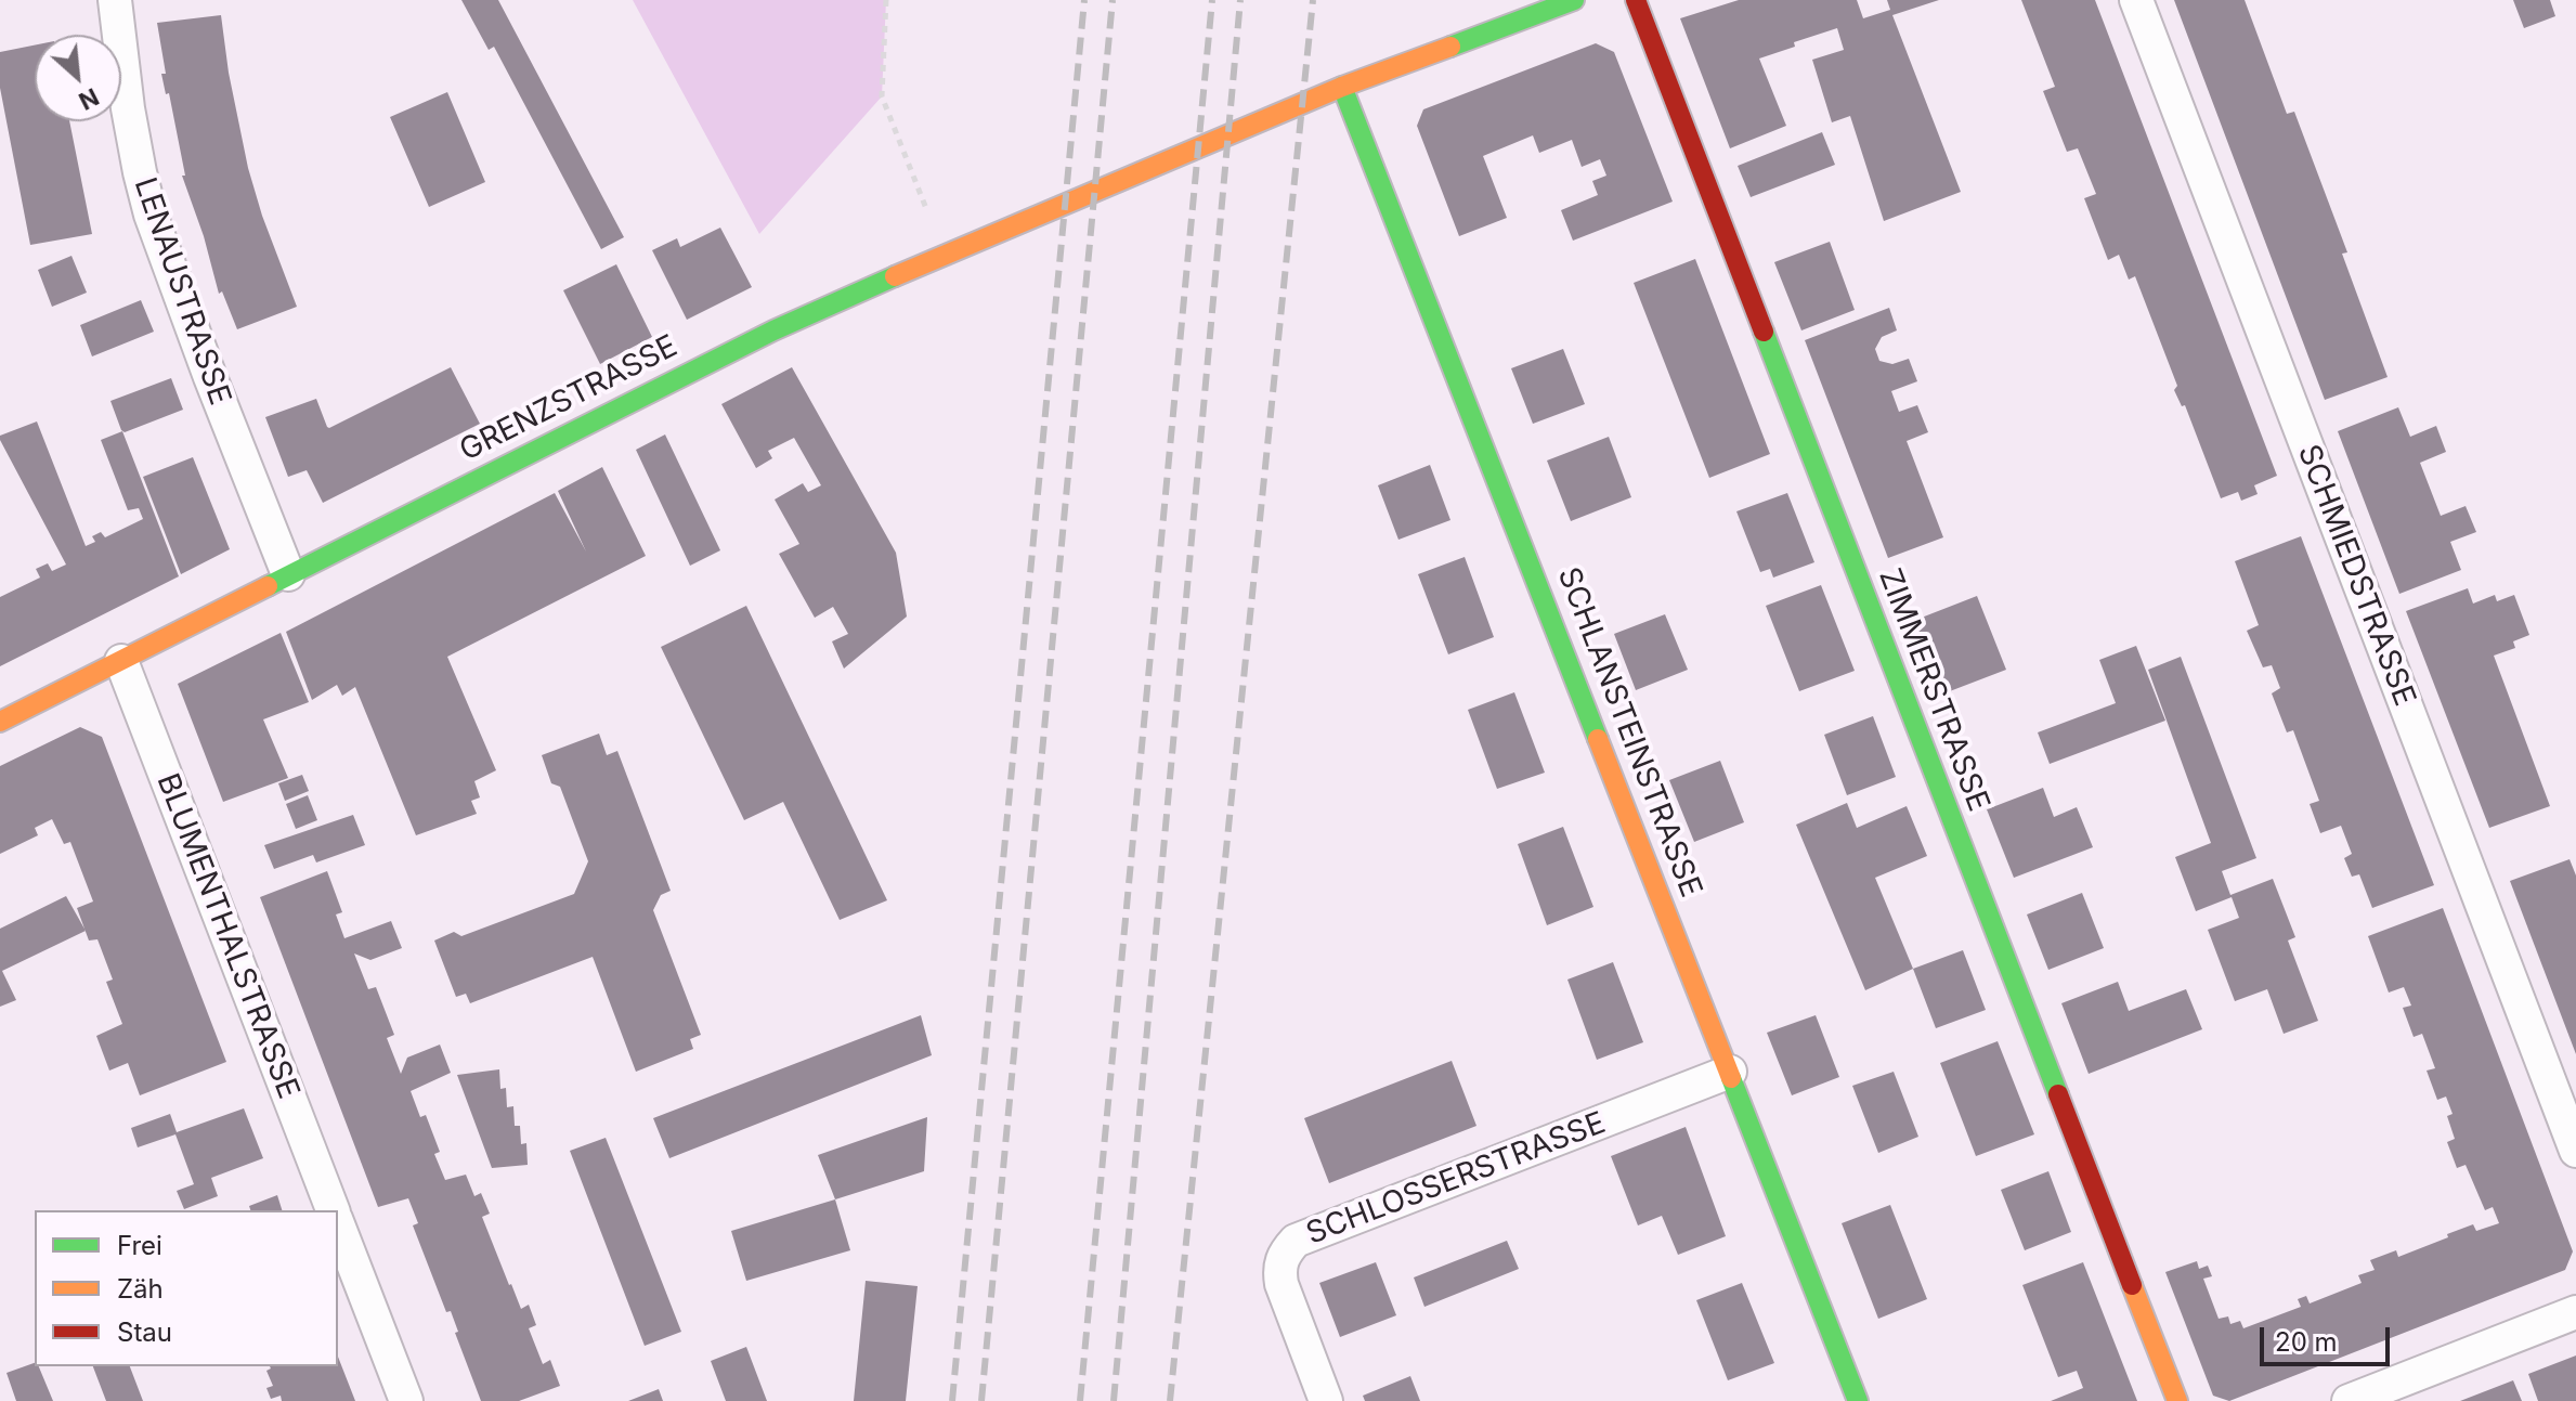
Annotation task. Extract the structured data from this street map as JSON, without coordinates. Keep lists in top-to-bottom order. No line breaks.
{"streets":{"street":["LENAUSTRASSE","GRENZSTRASSE","SCHMIEDSTRASSE","ZIMMERSTRASSE","SCHLANSTEINSTRASSE","BLUMENTHALSTRASSE","SCHLOSSERSTRASSE"]},"crossings":[["LENAUSTRASSE","GRENZSTRASSE"],["GRENZSTRASSE","SCHLANSTEINSTRASSE"],["GRENZSTRASSE","BLUMENTHALSTRASSE"],["SCHLANSTEINSTRASSE","SCHLOSSERSTRASSE"]],"legend":["Frei","Zäh","Stau"],"scale_bar":"20 m","north":"bottom right"}
